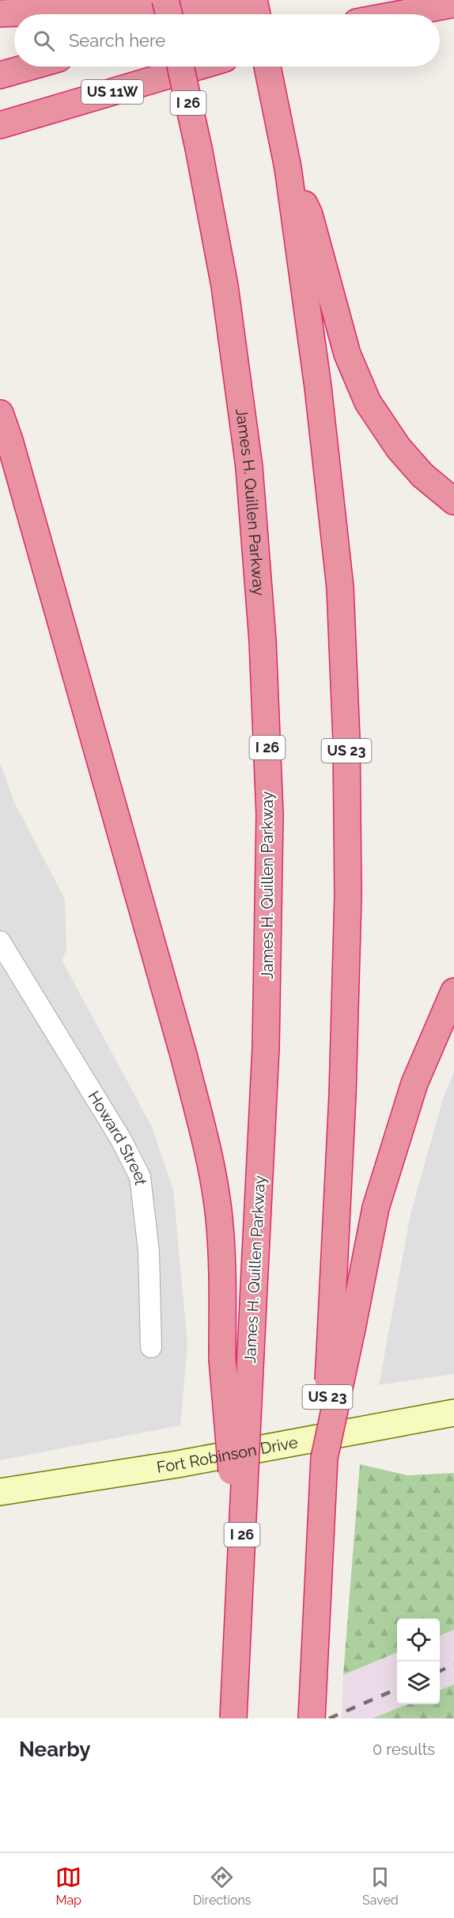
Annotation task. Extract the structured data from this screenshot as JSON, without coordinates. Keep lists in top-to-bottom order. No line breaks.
{"streets":{"highway":["US 11W","I 26","James H. Quillen Parkway","US 23"],"street":["Howard Street","Fort Robinson Drive"]},"page":{"search":"Search here","heading":["Nearby","0 results"],"nav":["Map","Directions","Saved"]}}
